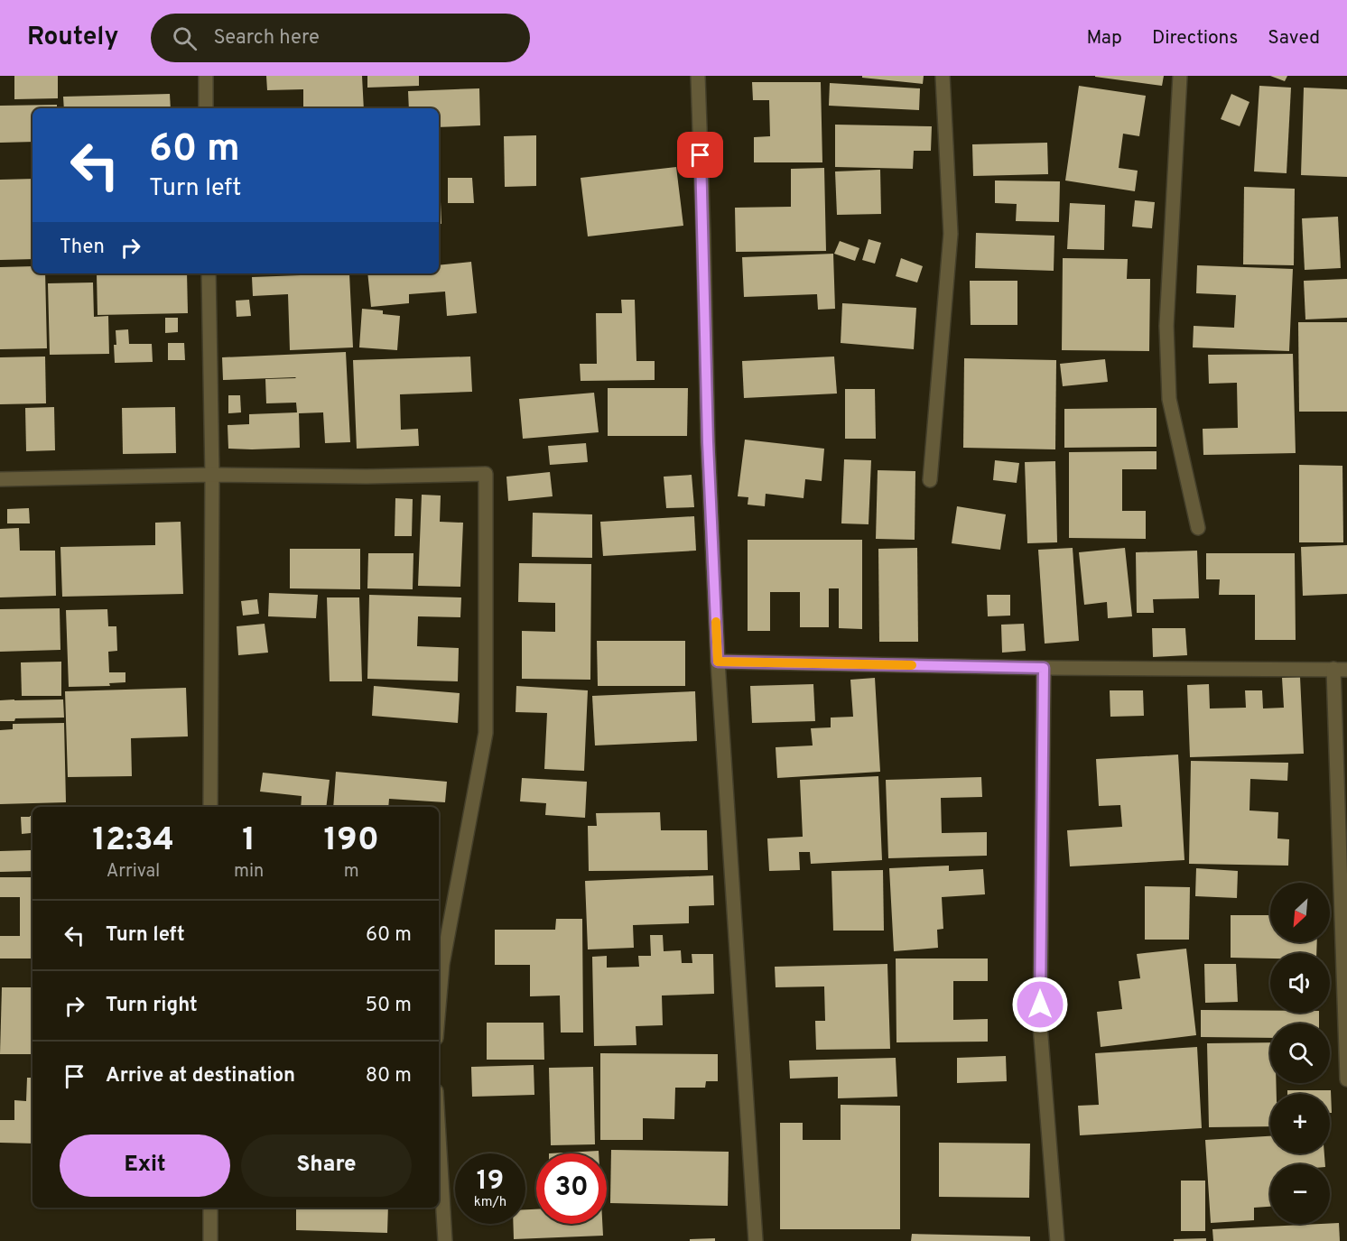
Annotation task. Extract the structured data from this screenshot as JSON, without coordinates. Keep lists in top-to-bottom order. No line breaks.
{"north":"bottom left","page":{"header":"Routely","search":"Search here","nav":["Map","Directions","Saved"],"turn":["60 m","Turn left"],"then":"Then","eta":["12:34","Arrival","1","min","190","m"],"map_buttons":["+","−"],"list":[{"name":"Turn left","value":"60 m"},{"name":"Turn right","value":"50 m"},{"name":"Arrive at destination","value":"80 m"}],"buttons":["Exit","Share"],"speed":"19 km/h","limit":"30"}}
